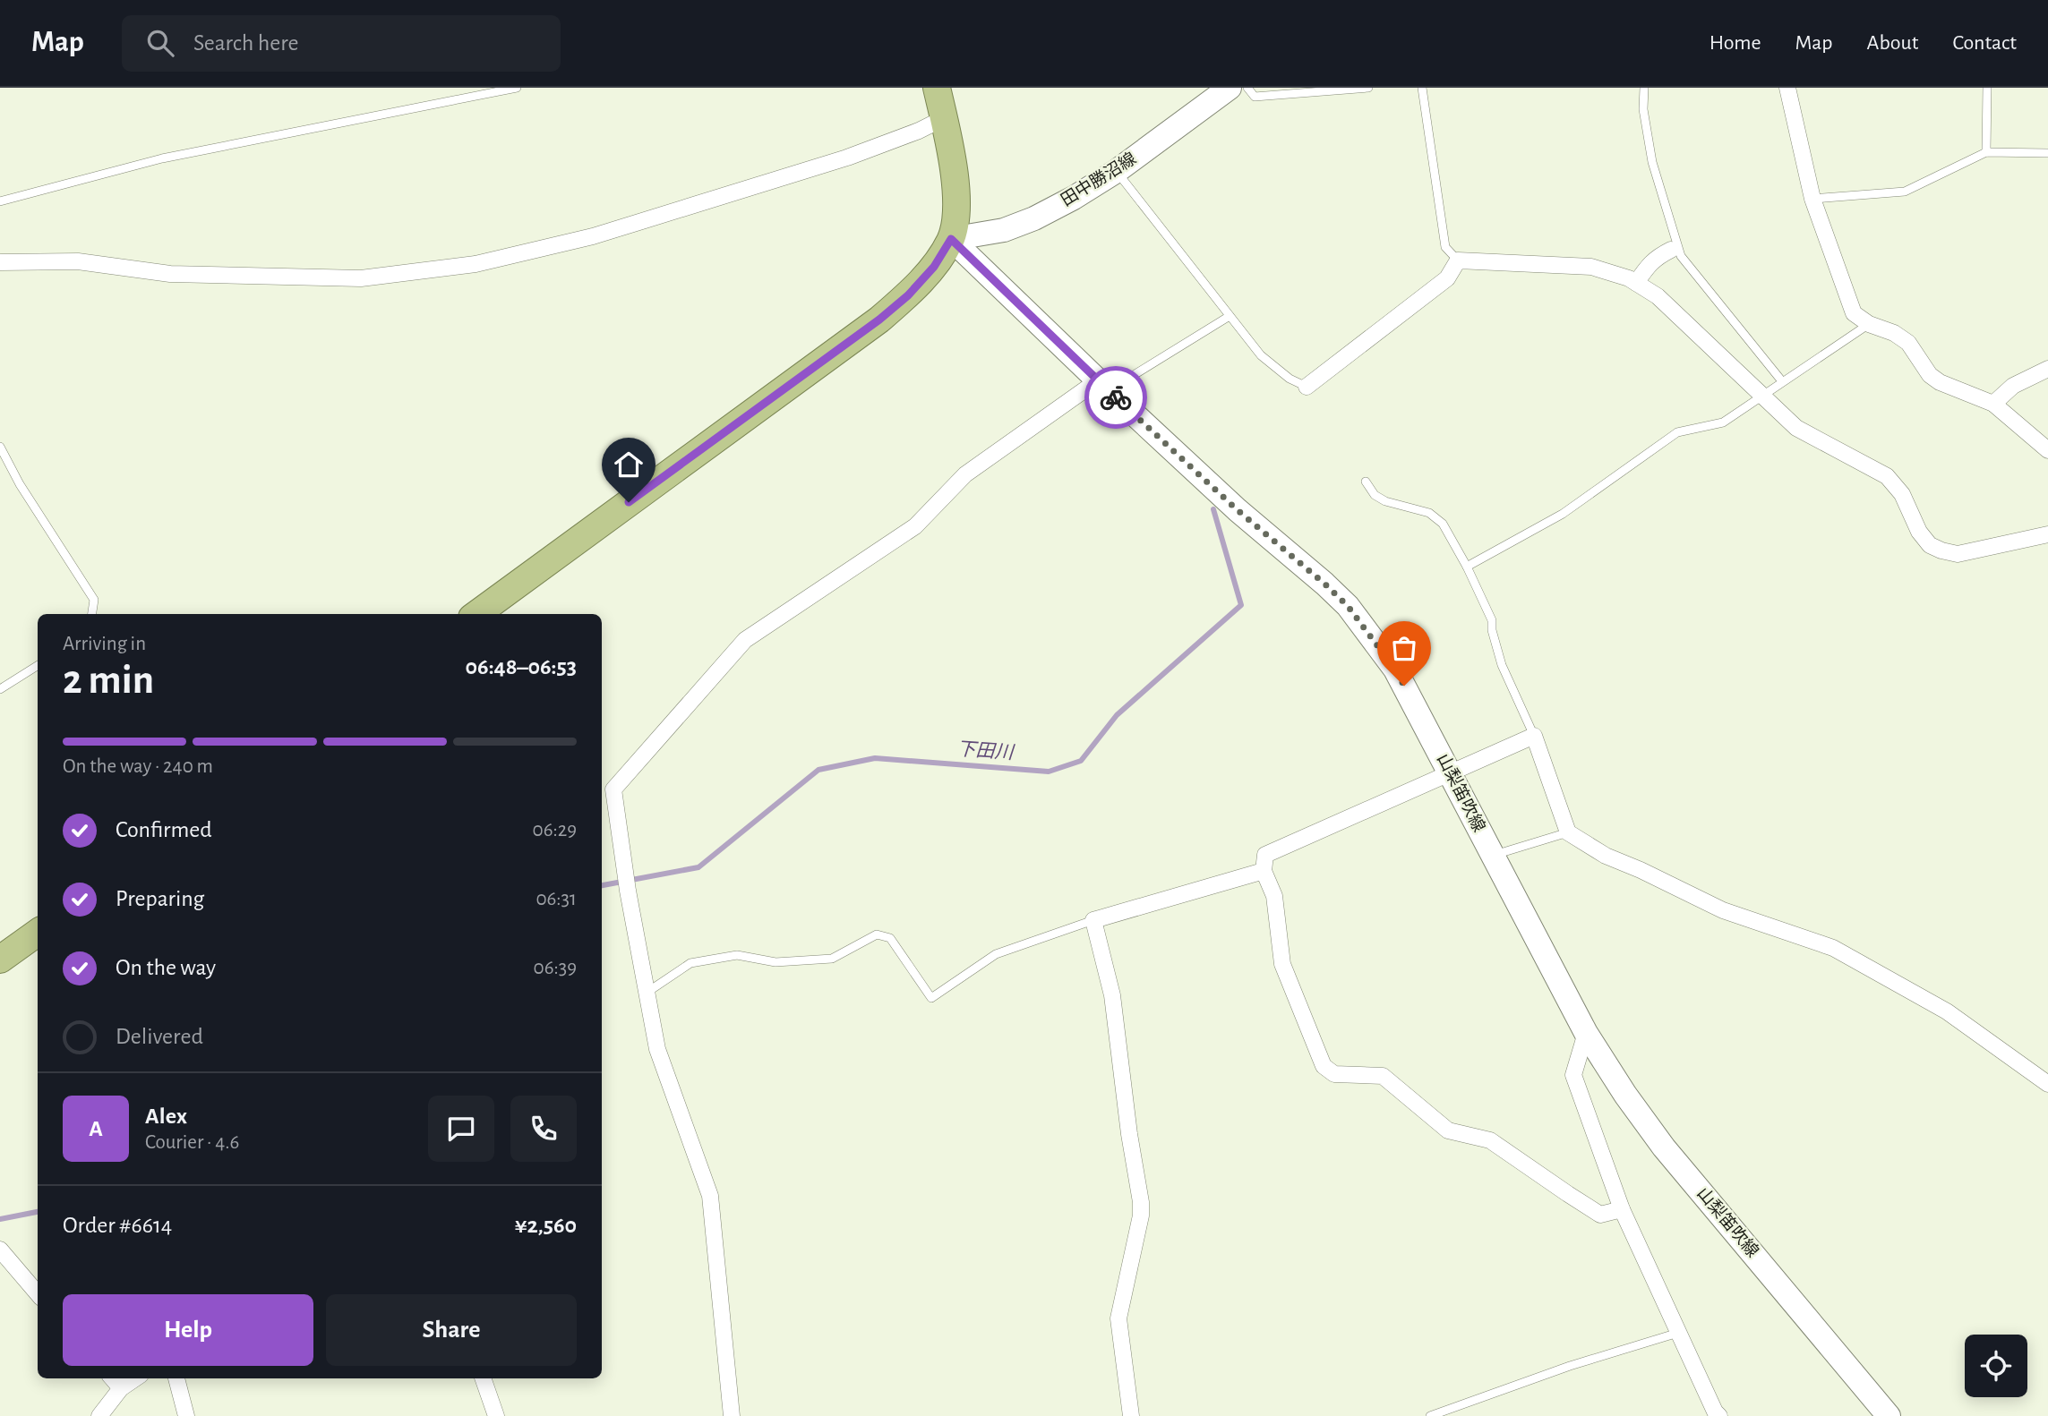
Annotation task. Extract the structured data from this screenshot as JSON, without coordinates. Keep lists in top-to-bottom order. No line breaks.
{"streets":{"main road":["田中勝沼線","山梨笛吹線"]},"crossings":[["田中勝沼線","山梨笛吹線"]],"water":["下田川"],"page":{"header":"Map","search":"Search here","nav":["Home","Map","About","Contact"],"heading":["2 min","Arriving in","06:48–06:53"],"panel":["Alex","Courier · 4.6","Order #6614","¥2,560"],"bar":"On the way · 240 m","list":[["Confirmed","06:29"],["Preparing","06:31"],["On the way","06:39"],"Delivered"],"round":"A","buttons":["Help","Share"]}}
